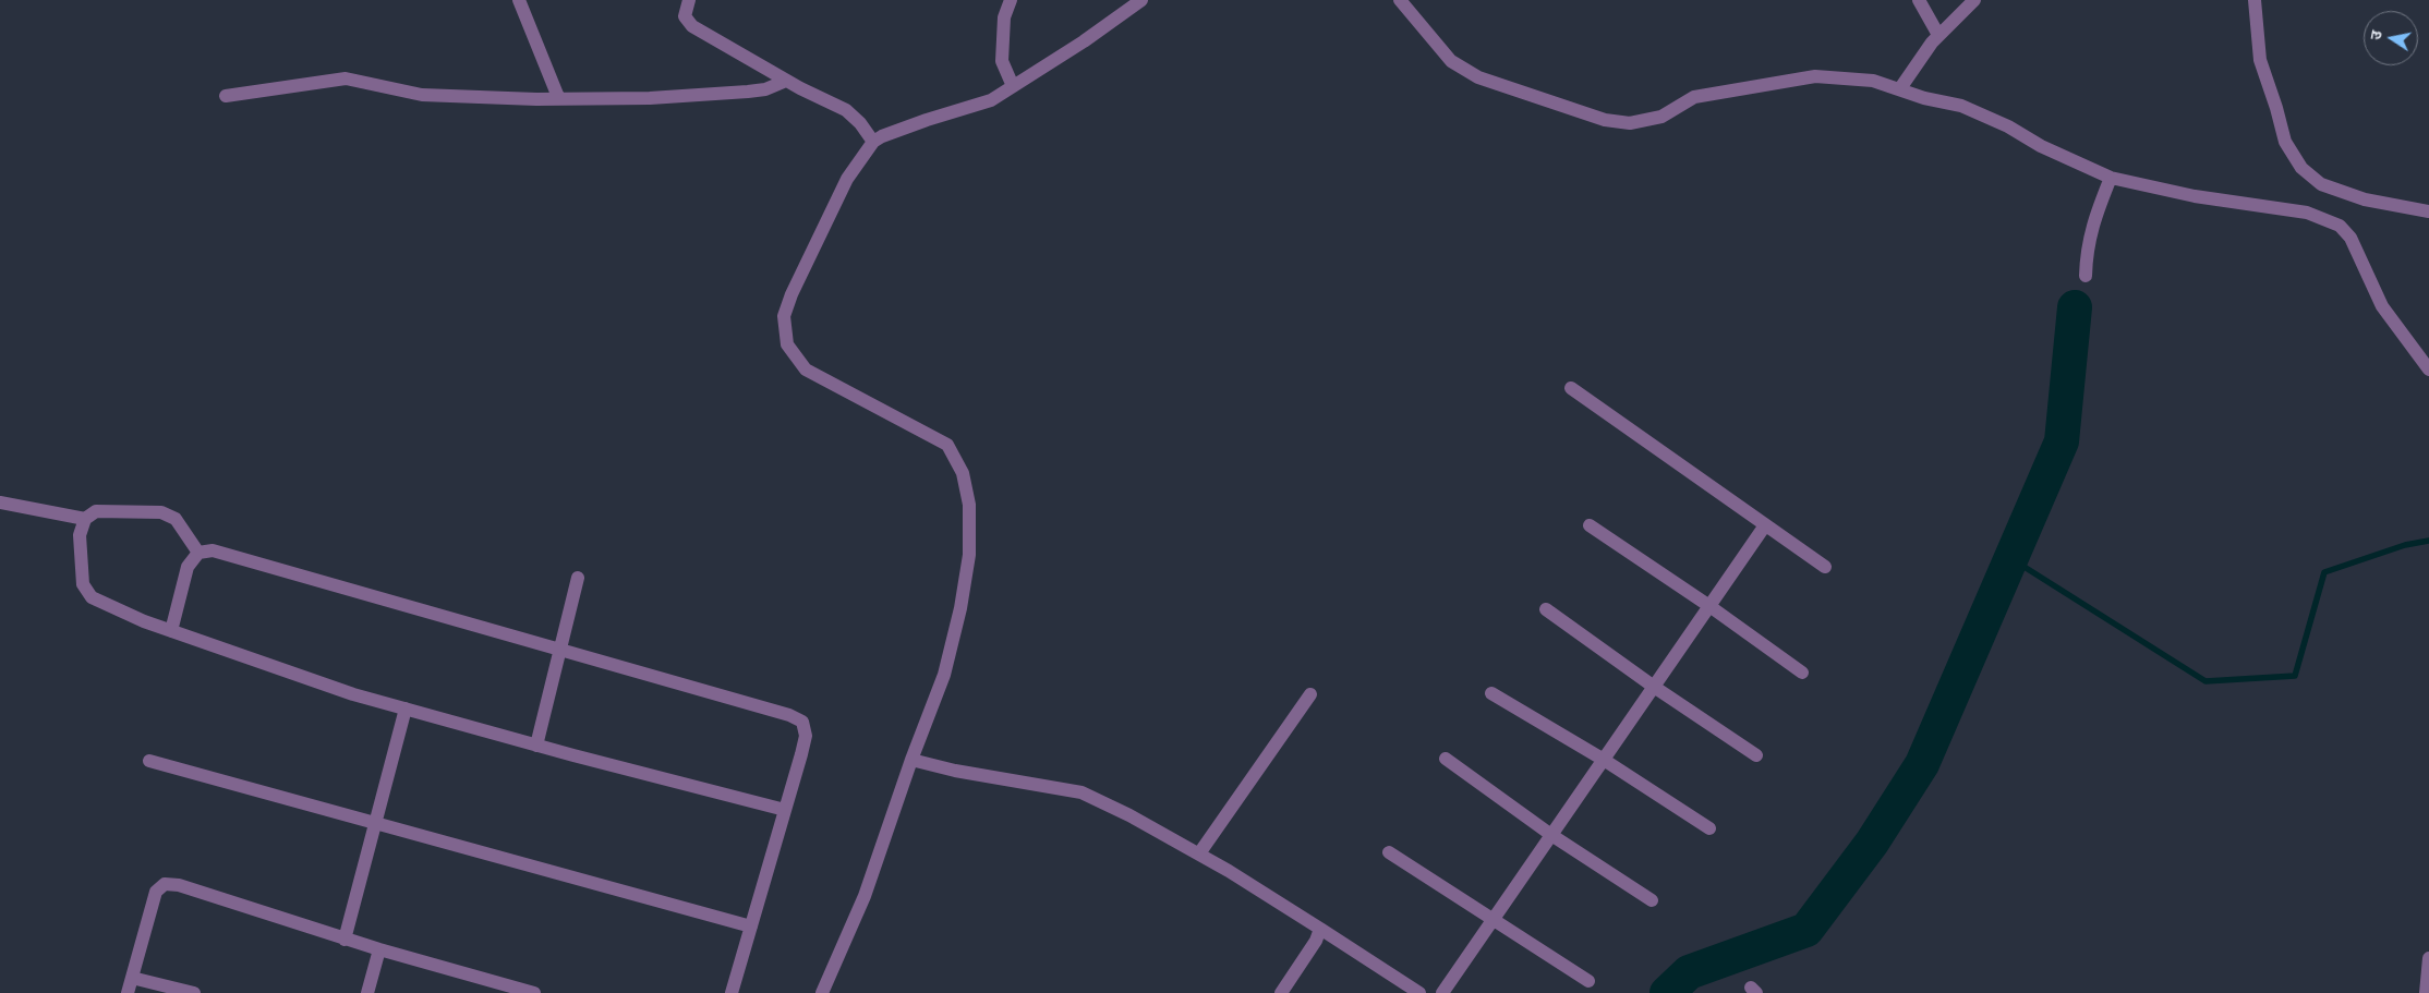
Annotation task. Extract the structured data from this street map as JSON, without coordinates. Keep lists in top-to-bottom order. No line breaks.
{"north":"left"}
